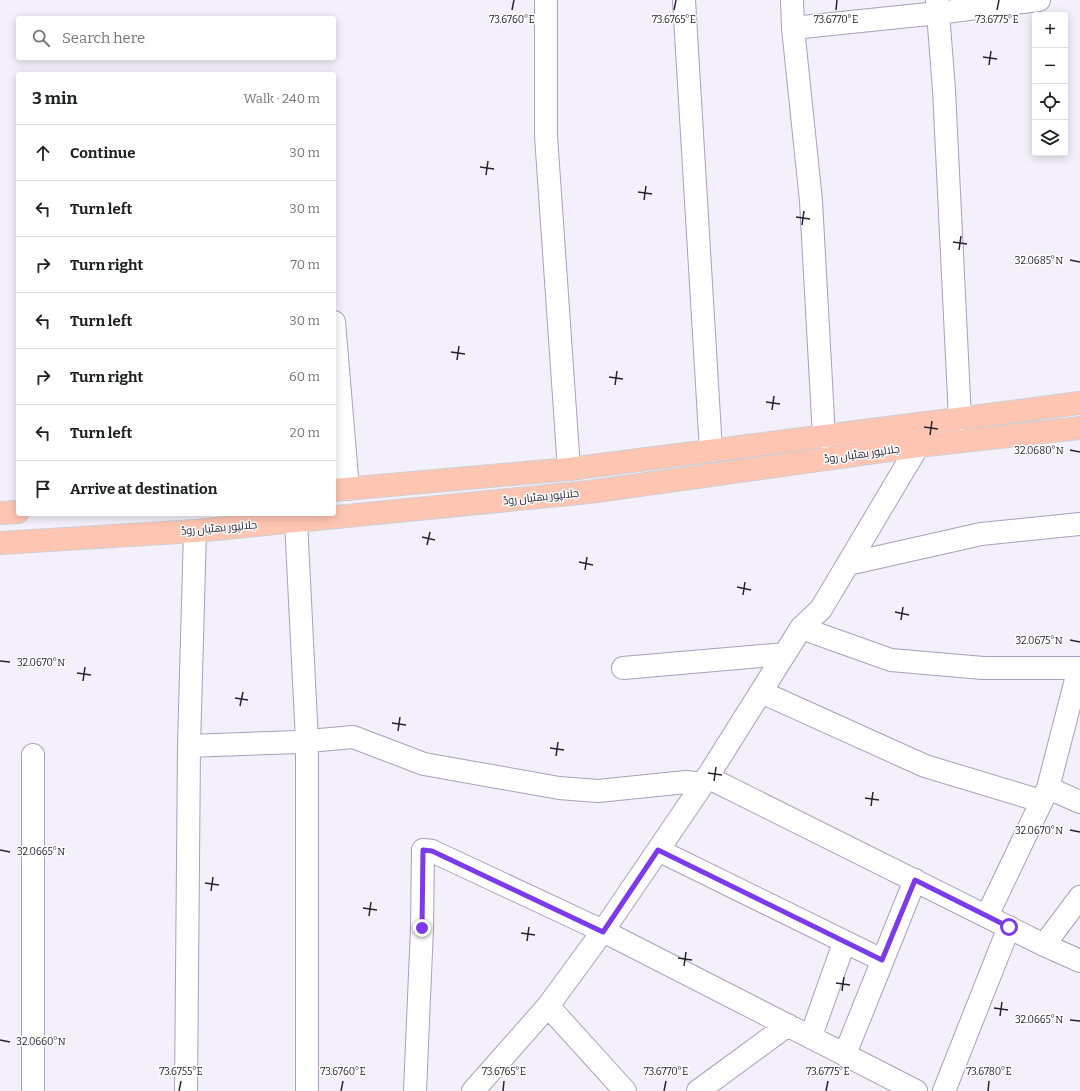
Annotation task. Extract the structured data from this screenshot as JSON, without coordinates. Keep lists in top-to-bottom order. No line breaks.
{"streets":{"main road":["جلالپور بھٹیاں روڈ"]},"page":{"map_buttons":["+","−"],"search":"Search here","heading":["3 min","Walk · 240 m"],"list":[["Continue","30 m"],["Turn left","30 m"],["Turn right","70 m"],["Turn left","30 m"],["Turn right","60 m"],["Turn left","20 m"],"Arrive at destination"]},"coordinates":["73.6760°E","73.6765°E","73.6770°E","73.6775°E","32.0685°N","32.0680°N","32.0675°N","32.0670°N","32.0665°N","32.0660°N","73.6755°E","73.6780°E"]}
